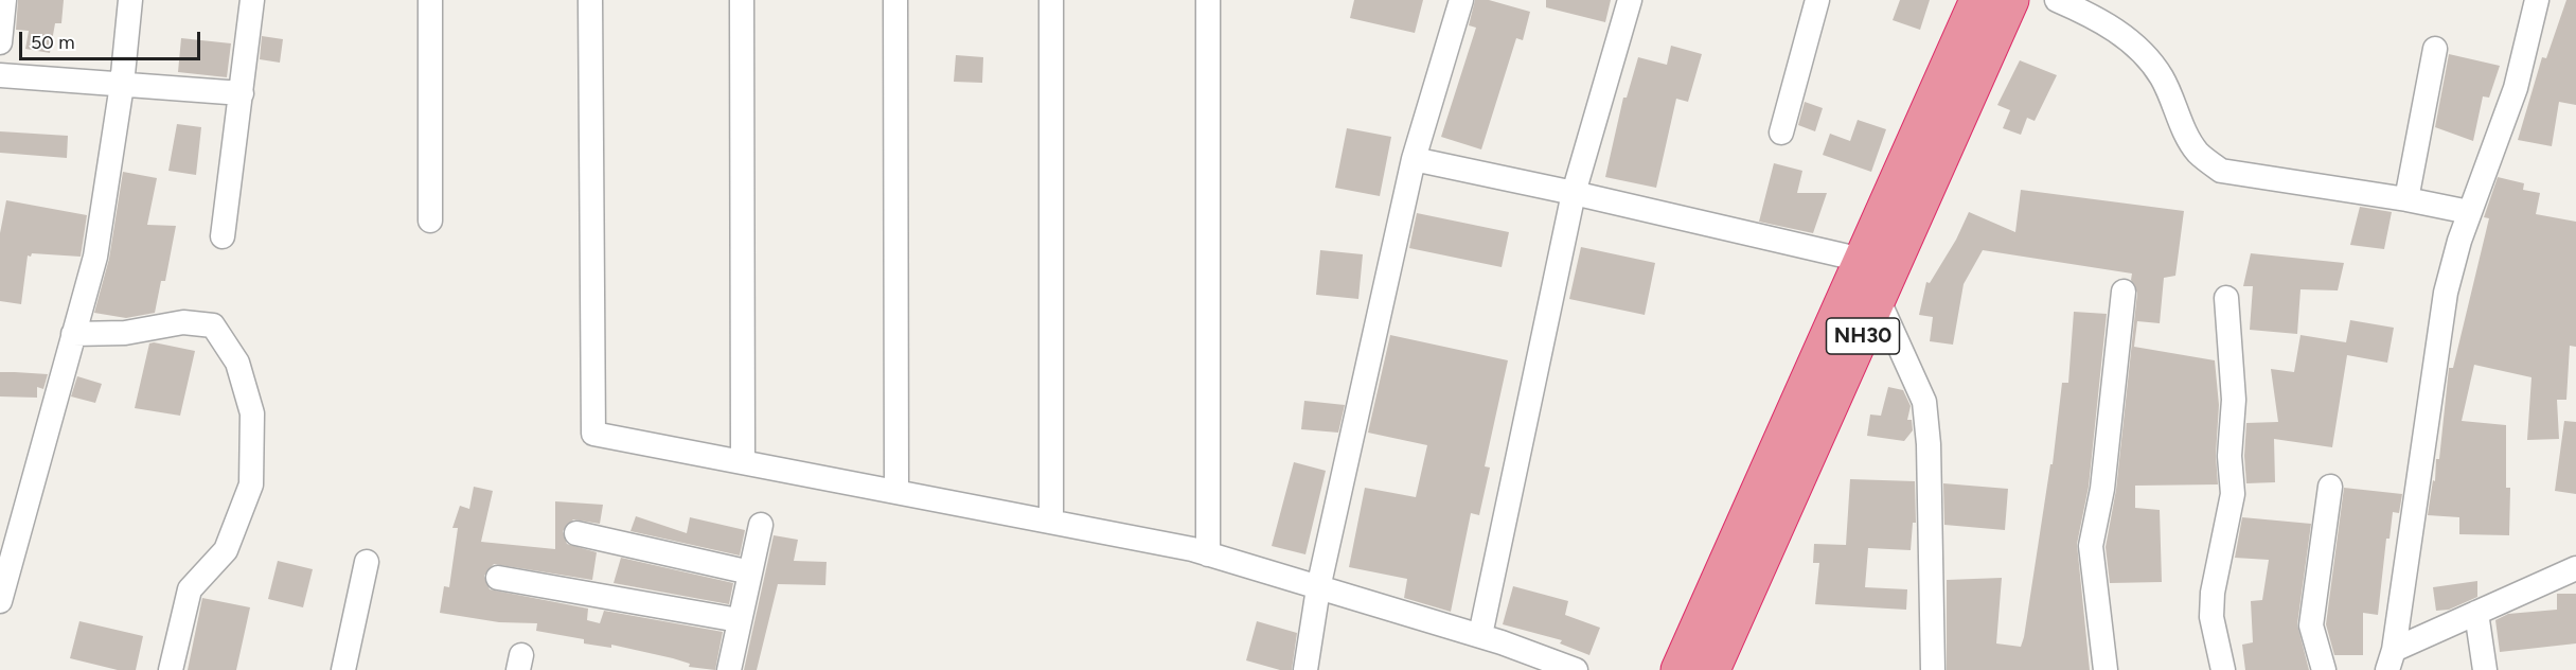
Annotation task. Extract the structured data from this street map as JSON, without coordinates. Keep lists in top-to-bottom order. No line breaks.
{"streets":{"highway":["NH30"]},"scale_bar":"50 m"}
